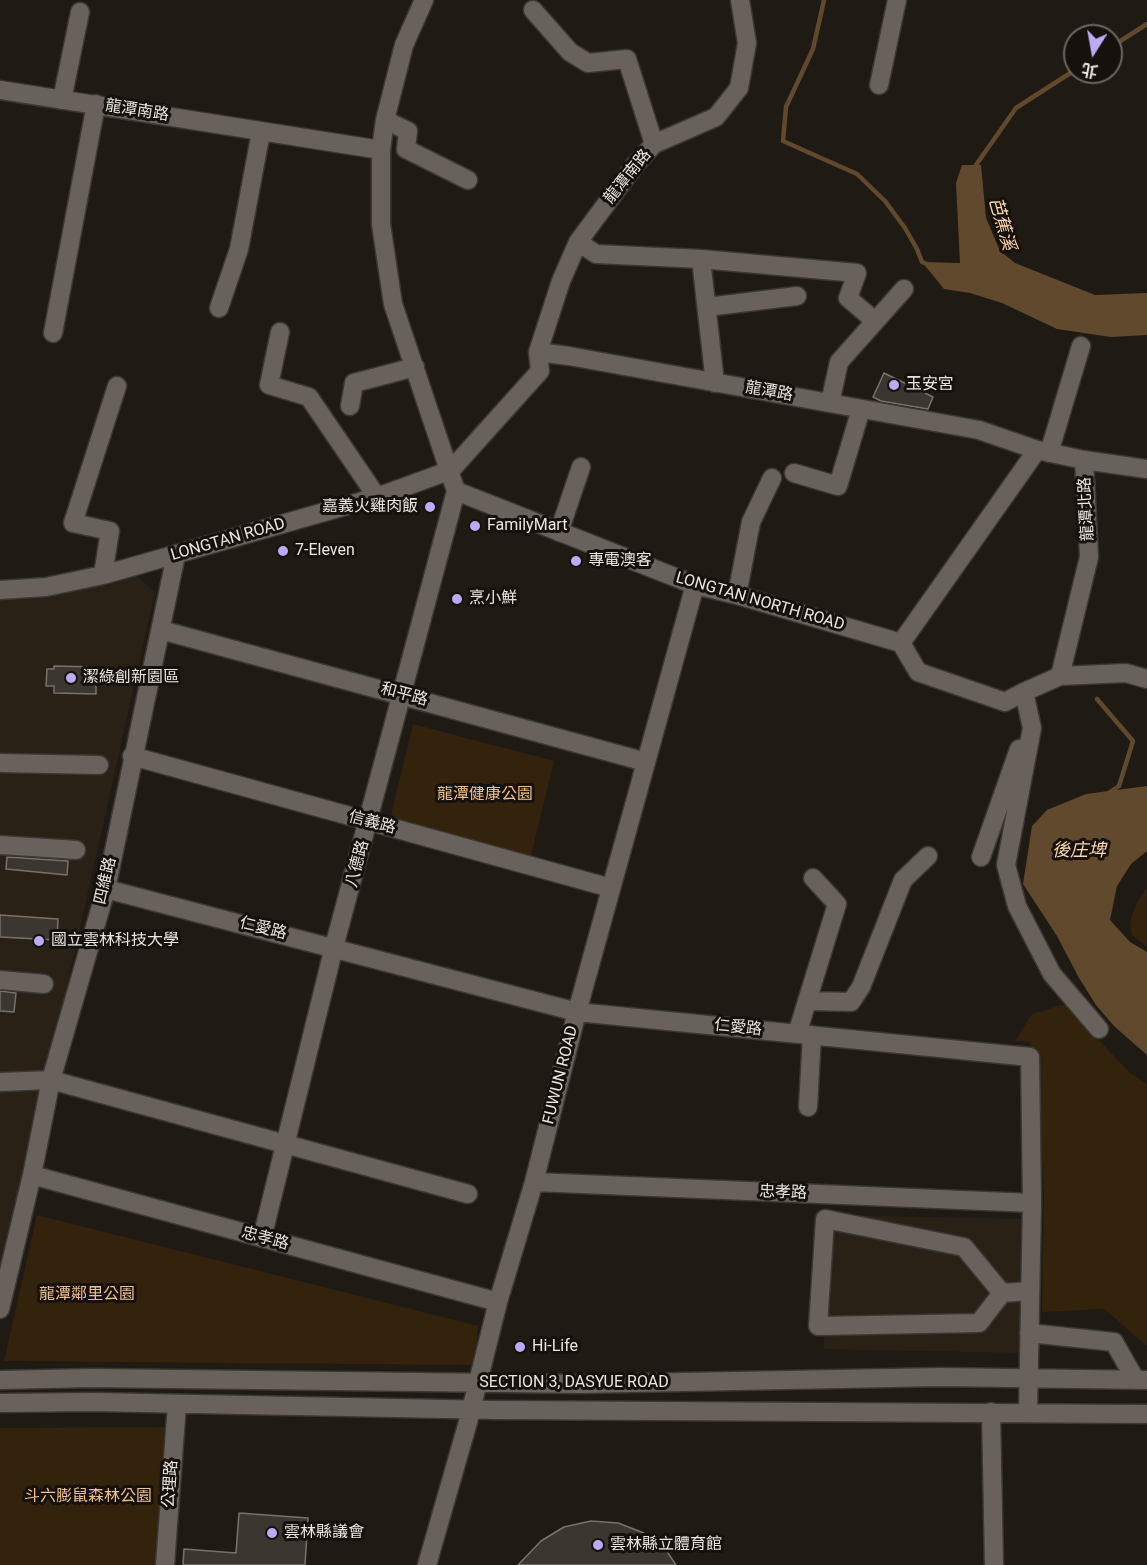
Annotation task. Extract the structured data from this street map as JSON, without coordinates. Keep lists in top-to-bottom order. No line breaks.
{"streets":{"street":["龍潭南路","龍潭路","龍潭北路","LONGTAN ROAD","LONGTAN NORTH ROAD","和平路","信義路","八德路","四維路","仁愛路","FUWUN ROAD","忠孝路","SECTION 3, DASYUE ROAD","公理路"]},"crossings":[["龍潭南路","龍潭路"],["龍潭路","龍潭北路"],["LONGTAN ROAD","四維路"],["LONGTAN NORTH ROAD","八德路"],["LONGTAN NORTH ROAD","FUWUN ROAD"],["和平路","八德路"],["和平路","四維路"],["和平路","FUWUN ROAD"],["信義路","八德路"],["信義路","四維路"],["信義路","FUWUN ROAD"],["八德路","仁愛路"],["八德路","忠孝路"],["四維路","仁愛路"],["四維路","忠孝路"],["仁愛路","FUWUN ROAD"],["仁愛路","忠孝路"],["仁愛路","SECTION 3, DASYUE ROAD"],["FUWUN ROAD","忠孝路"],["FUWUN ROAD","SECTION 3, DASYUE ROAD"],["SECTION 3, DASYUE ROAD","公理路"]],"water":["芭蕉溪","後庄埤"],"parks":["龍潭健康公園","龍潭鄰里公園","斗六膨鼠森林公園"],"places":["玉安宮","嘉義火雞肉飯","FamilyMart","7-Eleven","專電澳客","烹小鮮","潔綠創新園區","國立雲林科技大學","Hi-Life","雲林縣議會","雲林縣立體育館"],"north":"bottom"}
